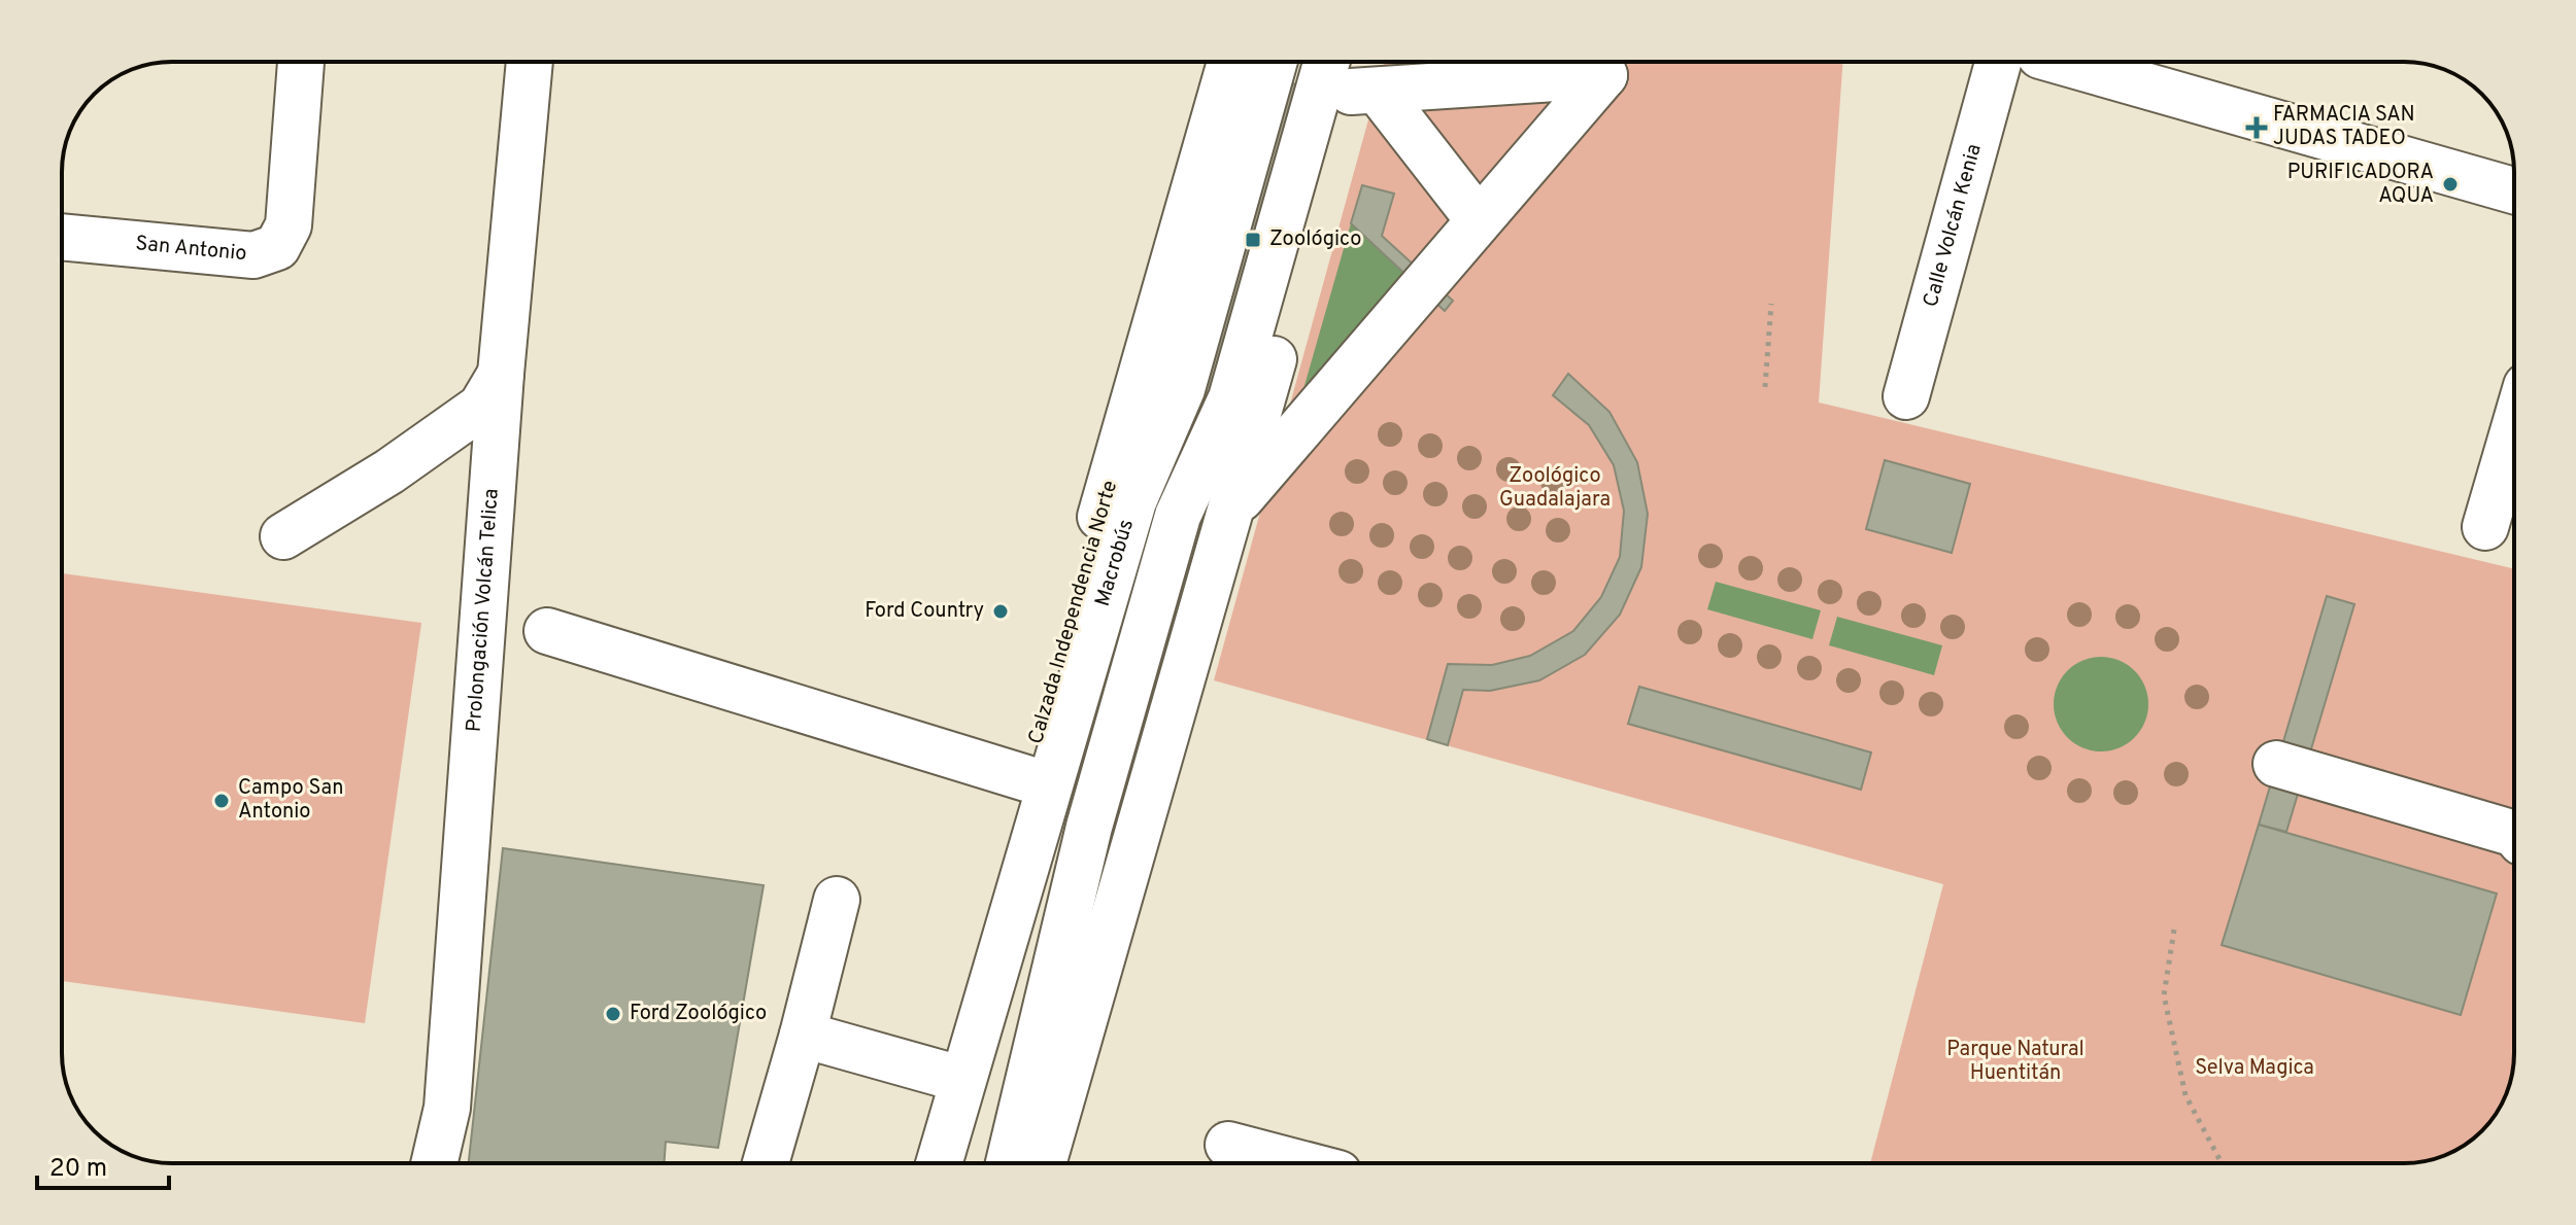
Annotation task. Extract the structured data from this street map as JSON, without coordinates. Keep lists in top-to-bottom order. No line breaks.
{"streets":{"street":["Calle Volcán Kenia","San Antonio","Macrobús","Prolongación Volcán Telica","Calzada Independencia Norte"]},"parks":["Zoológico Guadalajara","Parque Natural Huentitán","Selva Magica"],"places":{"health":["FARMACIA SAN JUDAS TADEO"],"other":["PURIFICADORA AQUA","Ford Country","Campo San Antonio","Ford Zoológico"],"transit":["Zoológico"]},"scale_bar":"20 m"}
